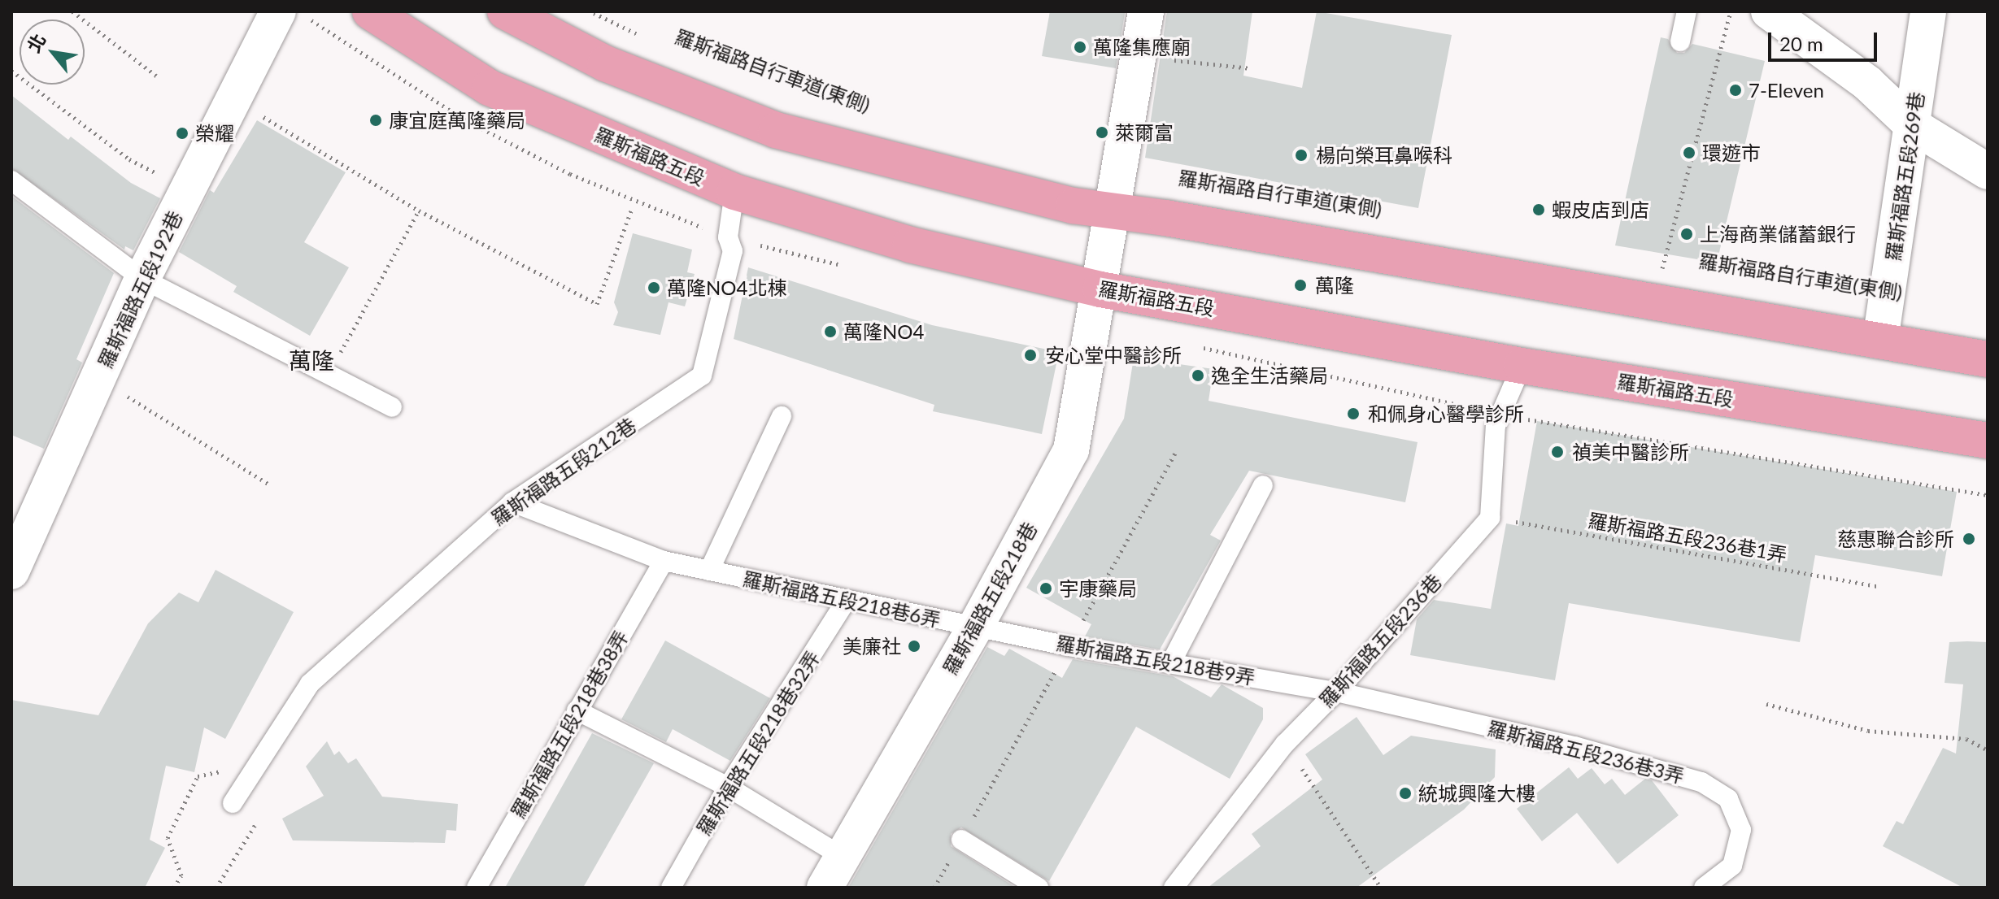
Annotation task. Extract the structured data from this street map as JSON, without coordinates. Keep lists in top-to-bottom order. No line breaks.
{"streets":{"main road":["羅斯福路五段"],"street":["羅斯福路五段269巷","羅斯福路五段192巷","羅斯福路五段218巷"],"lane":["羅斯福路五段212巷","羅斯福路五段218巷6弄","羅斯福路五段236巷","羅斯福路五段218巷9弄","羅斯福路五段218巷38弄","羅斯福路五段218巷32弄","羅斯福路五段236巷3弄"],"path":["羅斯福路自行車道(東側)","羅斯福路五段236巷1弄"]},"crossings":[["羅斯福路五段","羅斯福路五段212巷"],["羅斯福路五段","羅斯福路五段218巷"],["羅斯福路五段212巷","羅斯福路五段218巷6弄"],["羅斯福路五段236巷1弄","羅斯福路五段236巷"],["羅斯福路五段218巷","羅斯福路五段218巷6弄"],["羅斯福路五段218巷","羅斯福路五段218巷9弄"],["羅斯福路五段218巷6弄","羅斯福路五段218巷9弄"],["羅斯福路五段218巷6弄","羅斯福路五段218巷38弄"],["羅斯福路五段218巷6弄","羅斯福路五段218巷32弄"],["羅斯福路五段236巷","羅斯福路五段218巷9弄"],["羅斯福路五段236巷","羅斯福路五段236巷3弄"],["羅斯福路五段218巷9弄","羅斯福路五段236巷3弄"]],"districts":["萬隆"],"places":["萬隆集應廟","7-Eleven","康宜庭萬隆藥局","萊爾富","榮耀","環遊市","楊向榮耳鼻喉科","蝦皮店到店","上海商業儲蓄銀行","萬隆","萬隆NO4北棟","萬隆NO4","安心堂中醫診所","逸全生活藥局","和佩身心醫學診所","禎美中醫診所","慈惠聯合診所","宇康藥局","美廉社","統城興隆大樓"],"scale_bar":"20 m","north":"top left"}
